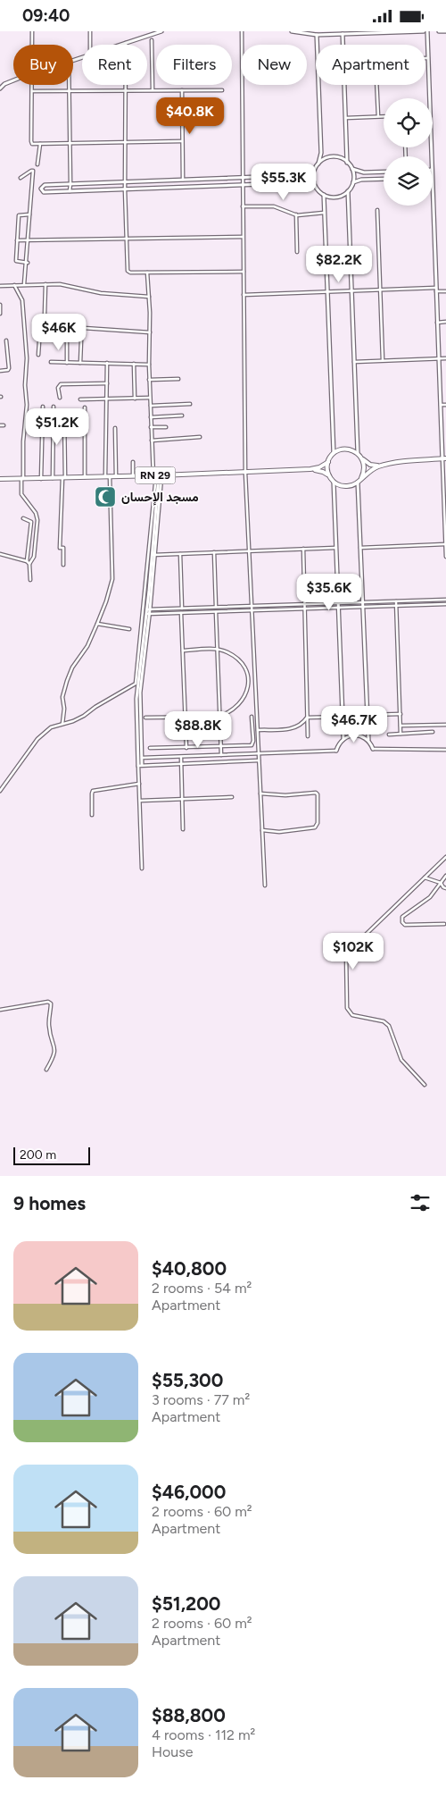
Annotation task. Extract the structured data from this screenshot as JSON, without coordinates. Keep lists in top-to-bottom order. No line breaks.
{"streets":{"main road":["RN 29"]},"places":{"mosque":["مسجد الإحسان"]},"scale_bar":"200 m","page":{"status":"09:40","chip":["Buy","Rent","Filters","New","Apartment"],"price":["$40.8K","$55.3K","$82.2K","$46K","$51.2K","$35.6K","$46.7K","$88.8K","$102K"],"scale":"200 m","heading":"9 homes","list":[{"name":"$40,800","note":"2 rooms · 54 m² · Apartment"},{"name":"$55,300","note":"3 rooms · 77 m² · Apartment"},{"name":"$46,000","note":"2 rooms · 60 m² · Apartment"},{"name":"$51,200","note":"2 rooms · 60 m² · Apartment"},{"name":"$88,800","note":"4 rooms · 112 m² · House"}]}}
